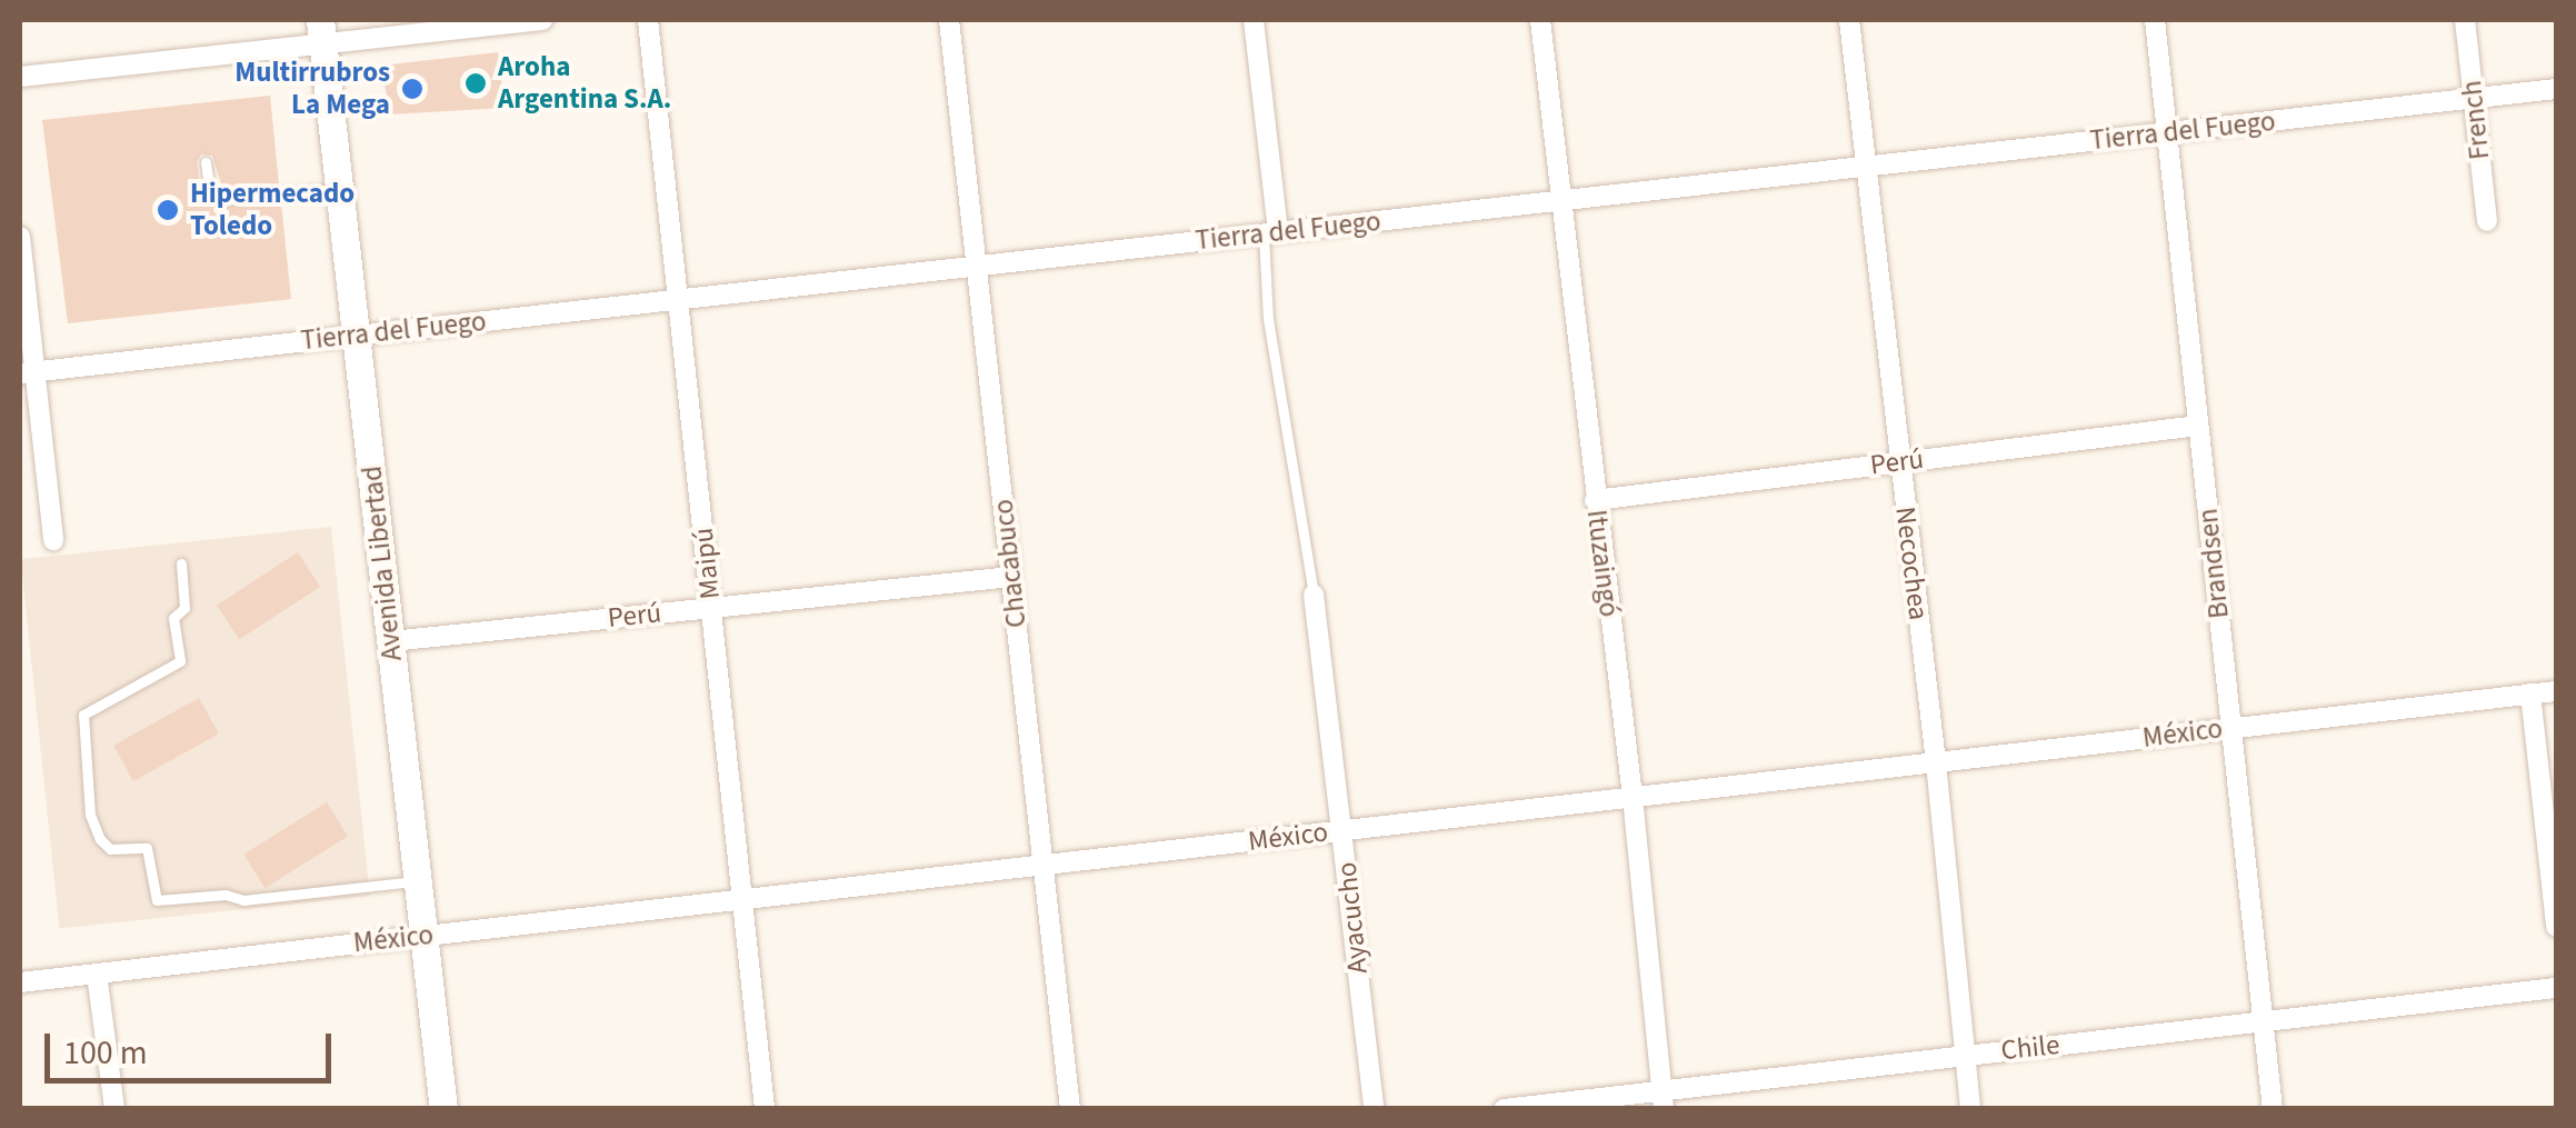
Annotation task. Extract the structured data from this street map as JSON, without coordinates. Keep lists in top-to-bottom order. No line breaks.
{"streets":{"main road":["Avenida Libertad"],"street":["French","Tierra del Fuego","Perú","Maipú","Chacabuco","Ituzaingó","Necochea","Brandsen","México","Ayacucho","Chile"]},"crossings":[["French","Tierra del Fuego"],["Tierra del Fuego","Avenida Libertad"],["Tierra del Fuego","Maipú"],["Tierra del Fuego","Chacabuco"],["Tierra del Fuego","Ituzaingó"],["Tierra del Fuego","Necochea"],["Tierra del Fuego","Brandsen"],["Perú","Avenida Libertad"],["Perú","Maipú"],["Perú","Chacabuco"],["Perú","Ituzaingó"],["Perú","Necochea"],["Perú","Brandsen"],["Avenida Libertad","México"],["Maipú","México"],["Chacabuco","México"],["Ituzaingó","México"],["Ituzaingó","Chile"],["Necochea","México"],["Necochea","Chile"],["Brandsen","México"],["Brandsen","Chile"],["México","Ayacucho"]],"places":["Aroha Argentina S.A.","Multirrubros La Mega","Hipermecado Toledo"],"scale_bar":"100 m"}
